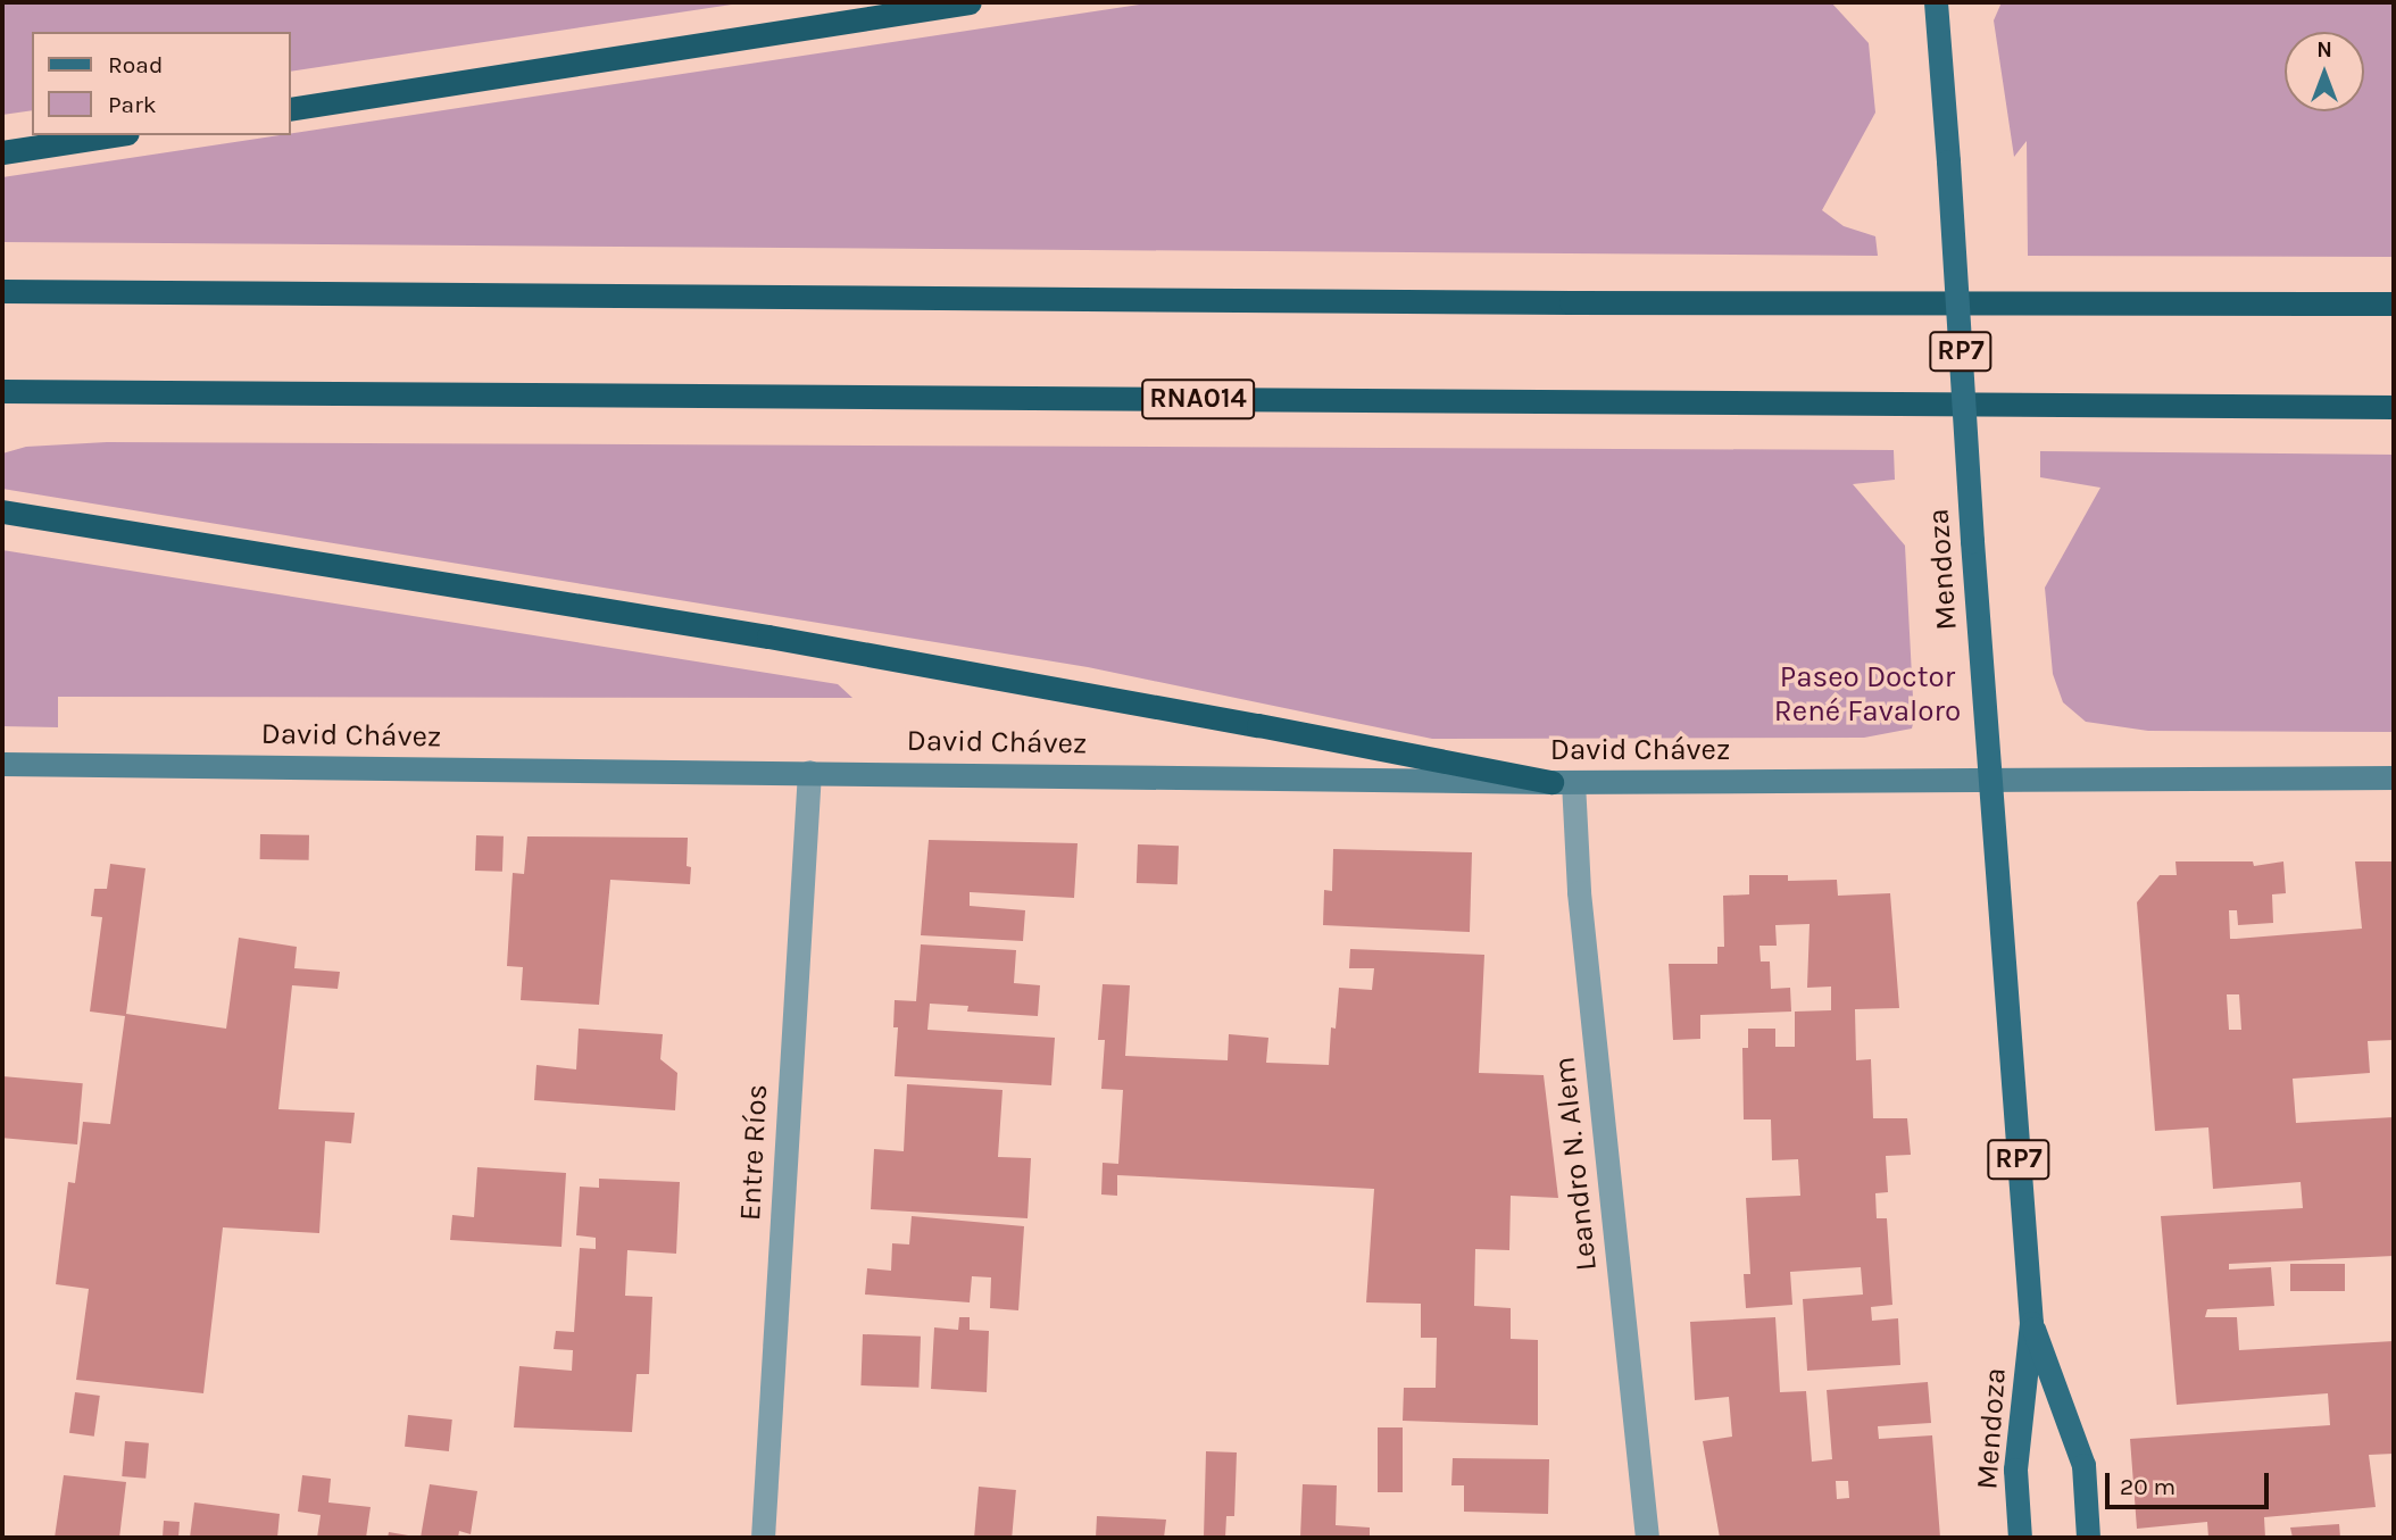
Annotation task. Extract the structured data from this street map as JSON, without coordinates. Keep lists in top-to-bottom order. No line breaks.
{"streets":{"highway":["RNA014"],"main road":["RP7","Mendoza"],"street":["David Chávez","Entre Ríos","Leandro N. Alem"]},"crossings":[["Mendoza","David Chávez"],["David Chávez","Entre Ríos"],["David Chávez","Leandro N. Alem"]],"parks":["Paseo Doctor René Favaloro"],"legend":["Road","Park"],"scale_bar":"20 m","north":"top"}
